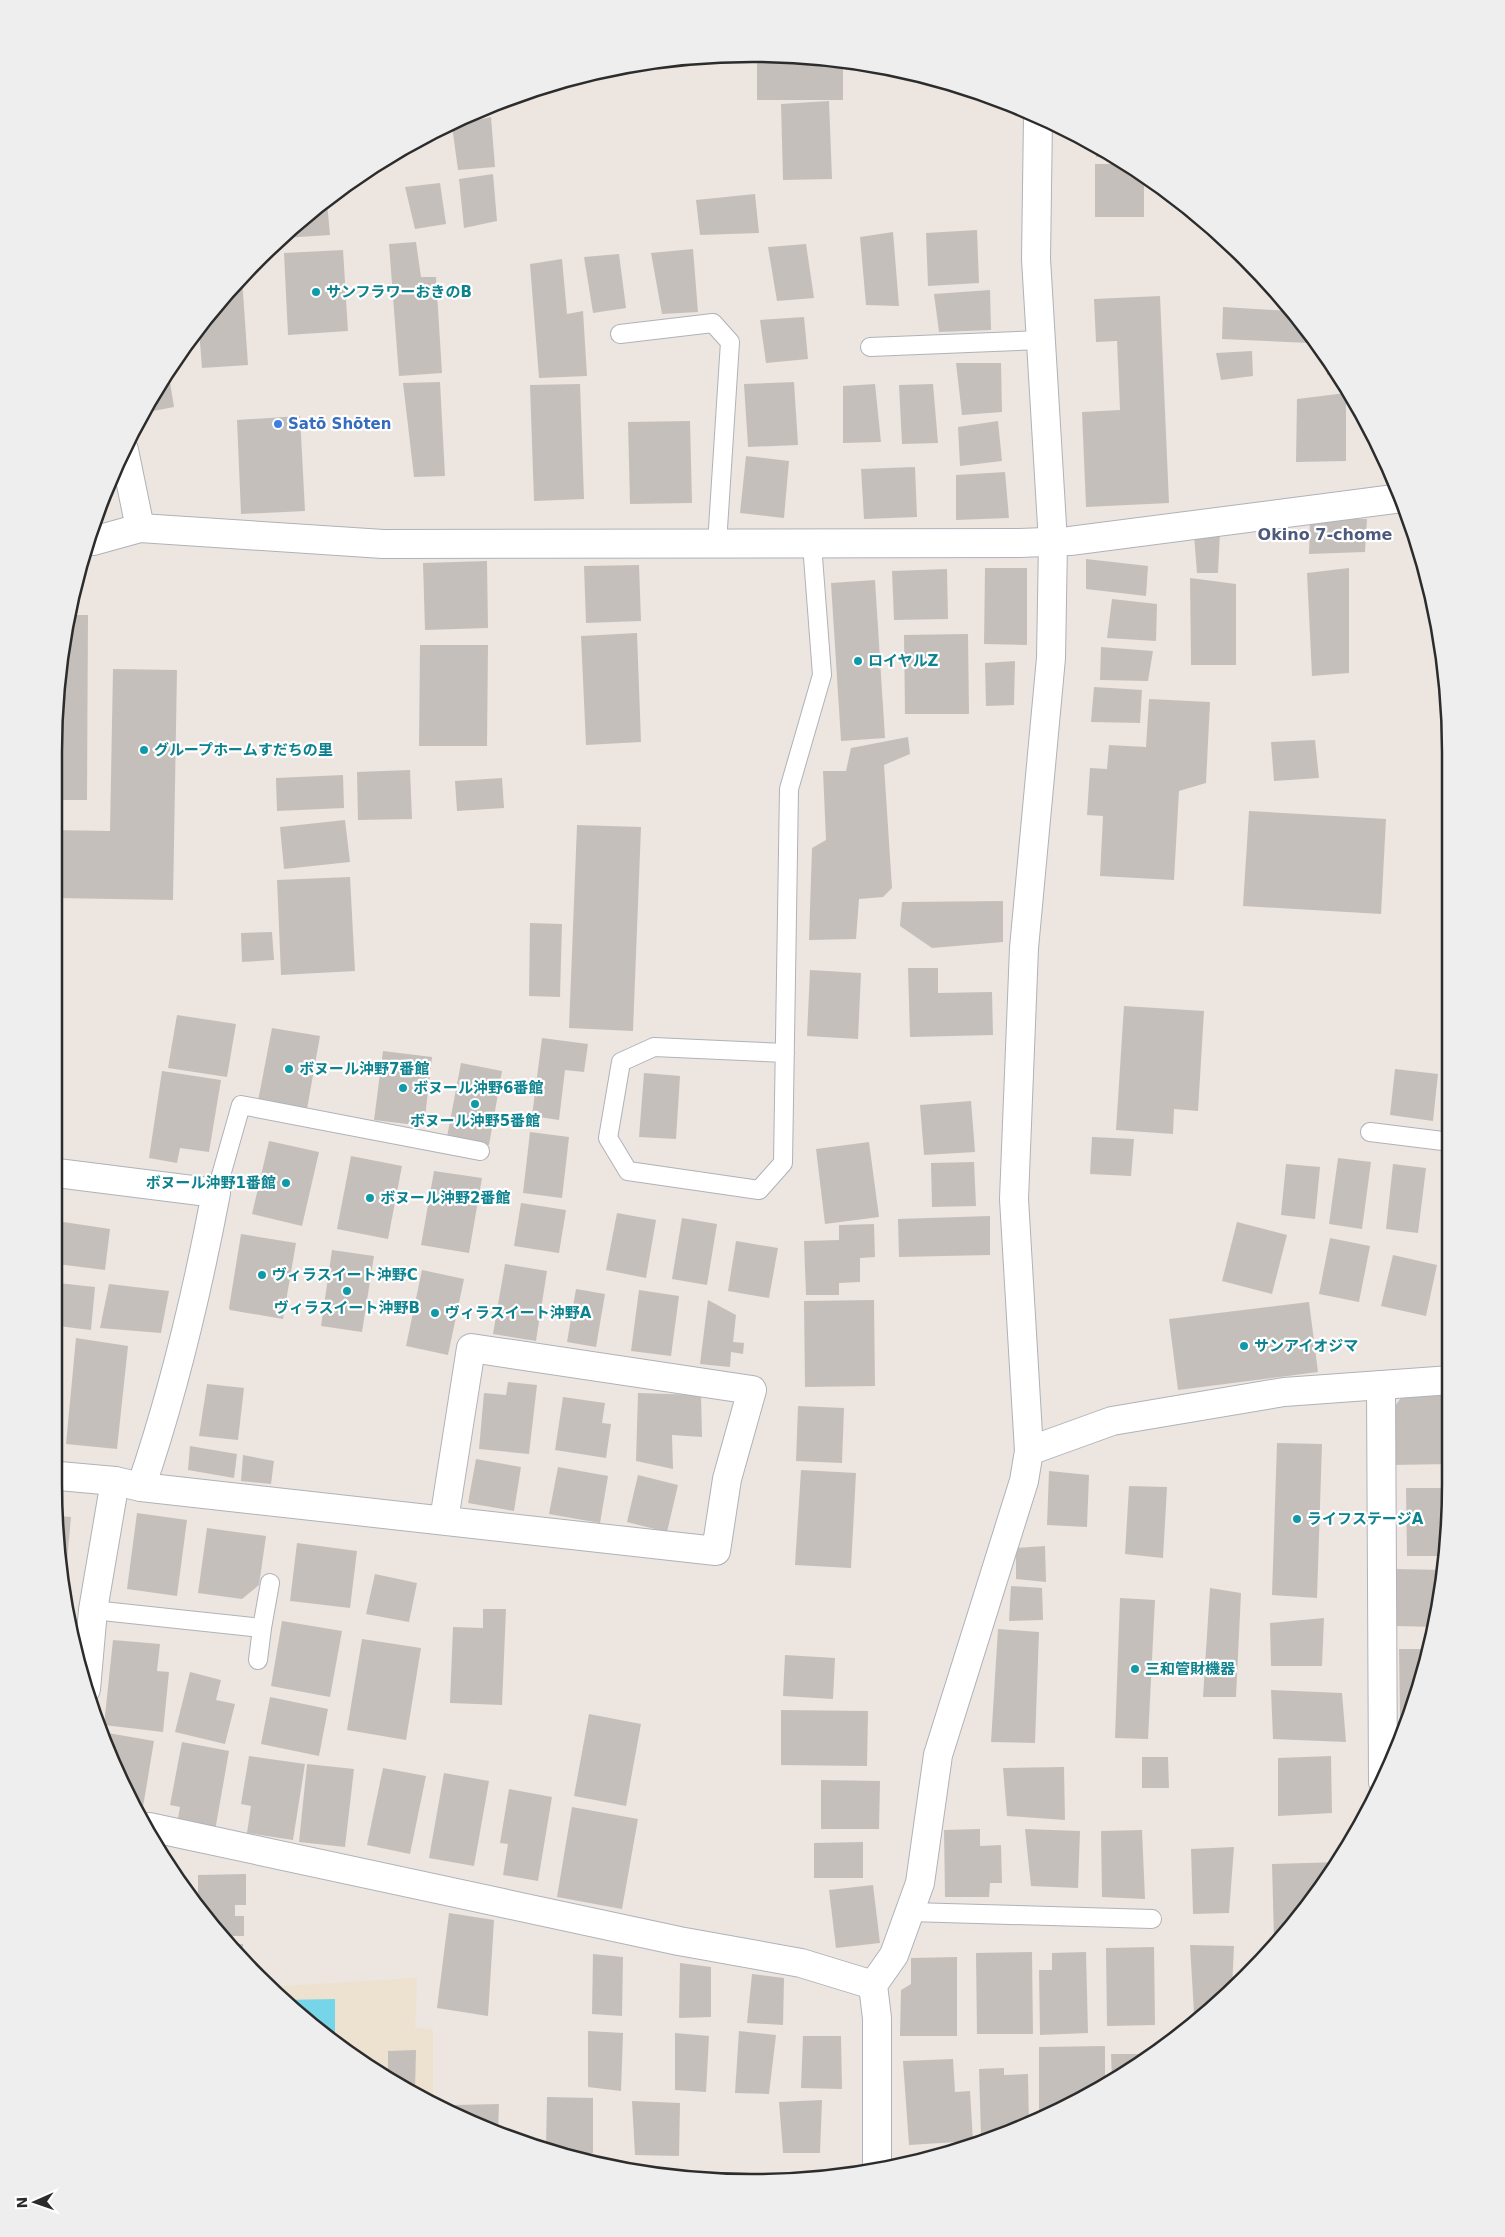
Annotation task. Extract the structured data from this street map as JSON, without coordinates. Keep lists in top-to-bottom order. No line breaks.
{"districts":["Okino 7-chome"],"places":["サンフラワーおきのB","Satō Shōten","ロイヤルZ","グループホームすだちの里","ボヌール沖野7番館","ボヌール沖野6番館","ボヌール沖野5番館","ボヌール沖野1番館","ボヌール沖野2番館","ヴィラスイート沖野C","ヴィラスイート沖野B","ヴィラスイート沖野A","サンアイオジマ","ライフステージA","三和管財機器"],"north":"left"}
